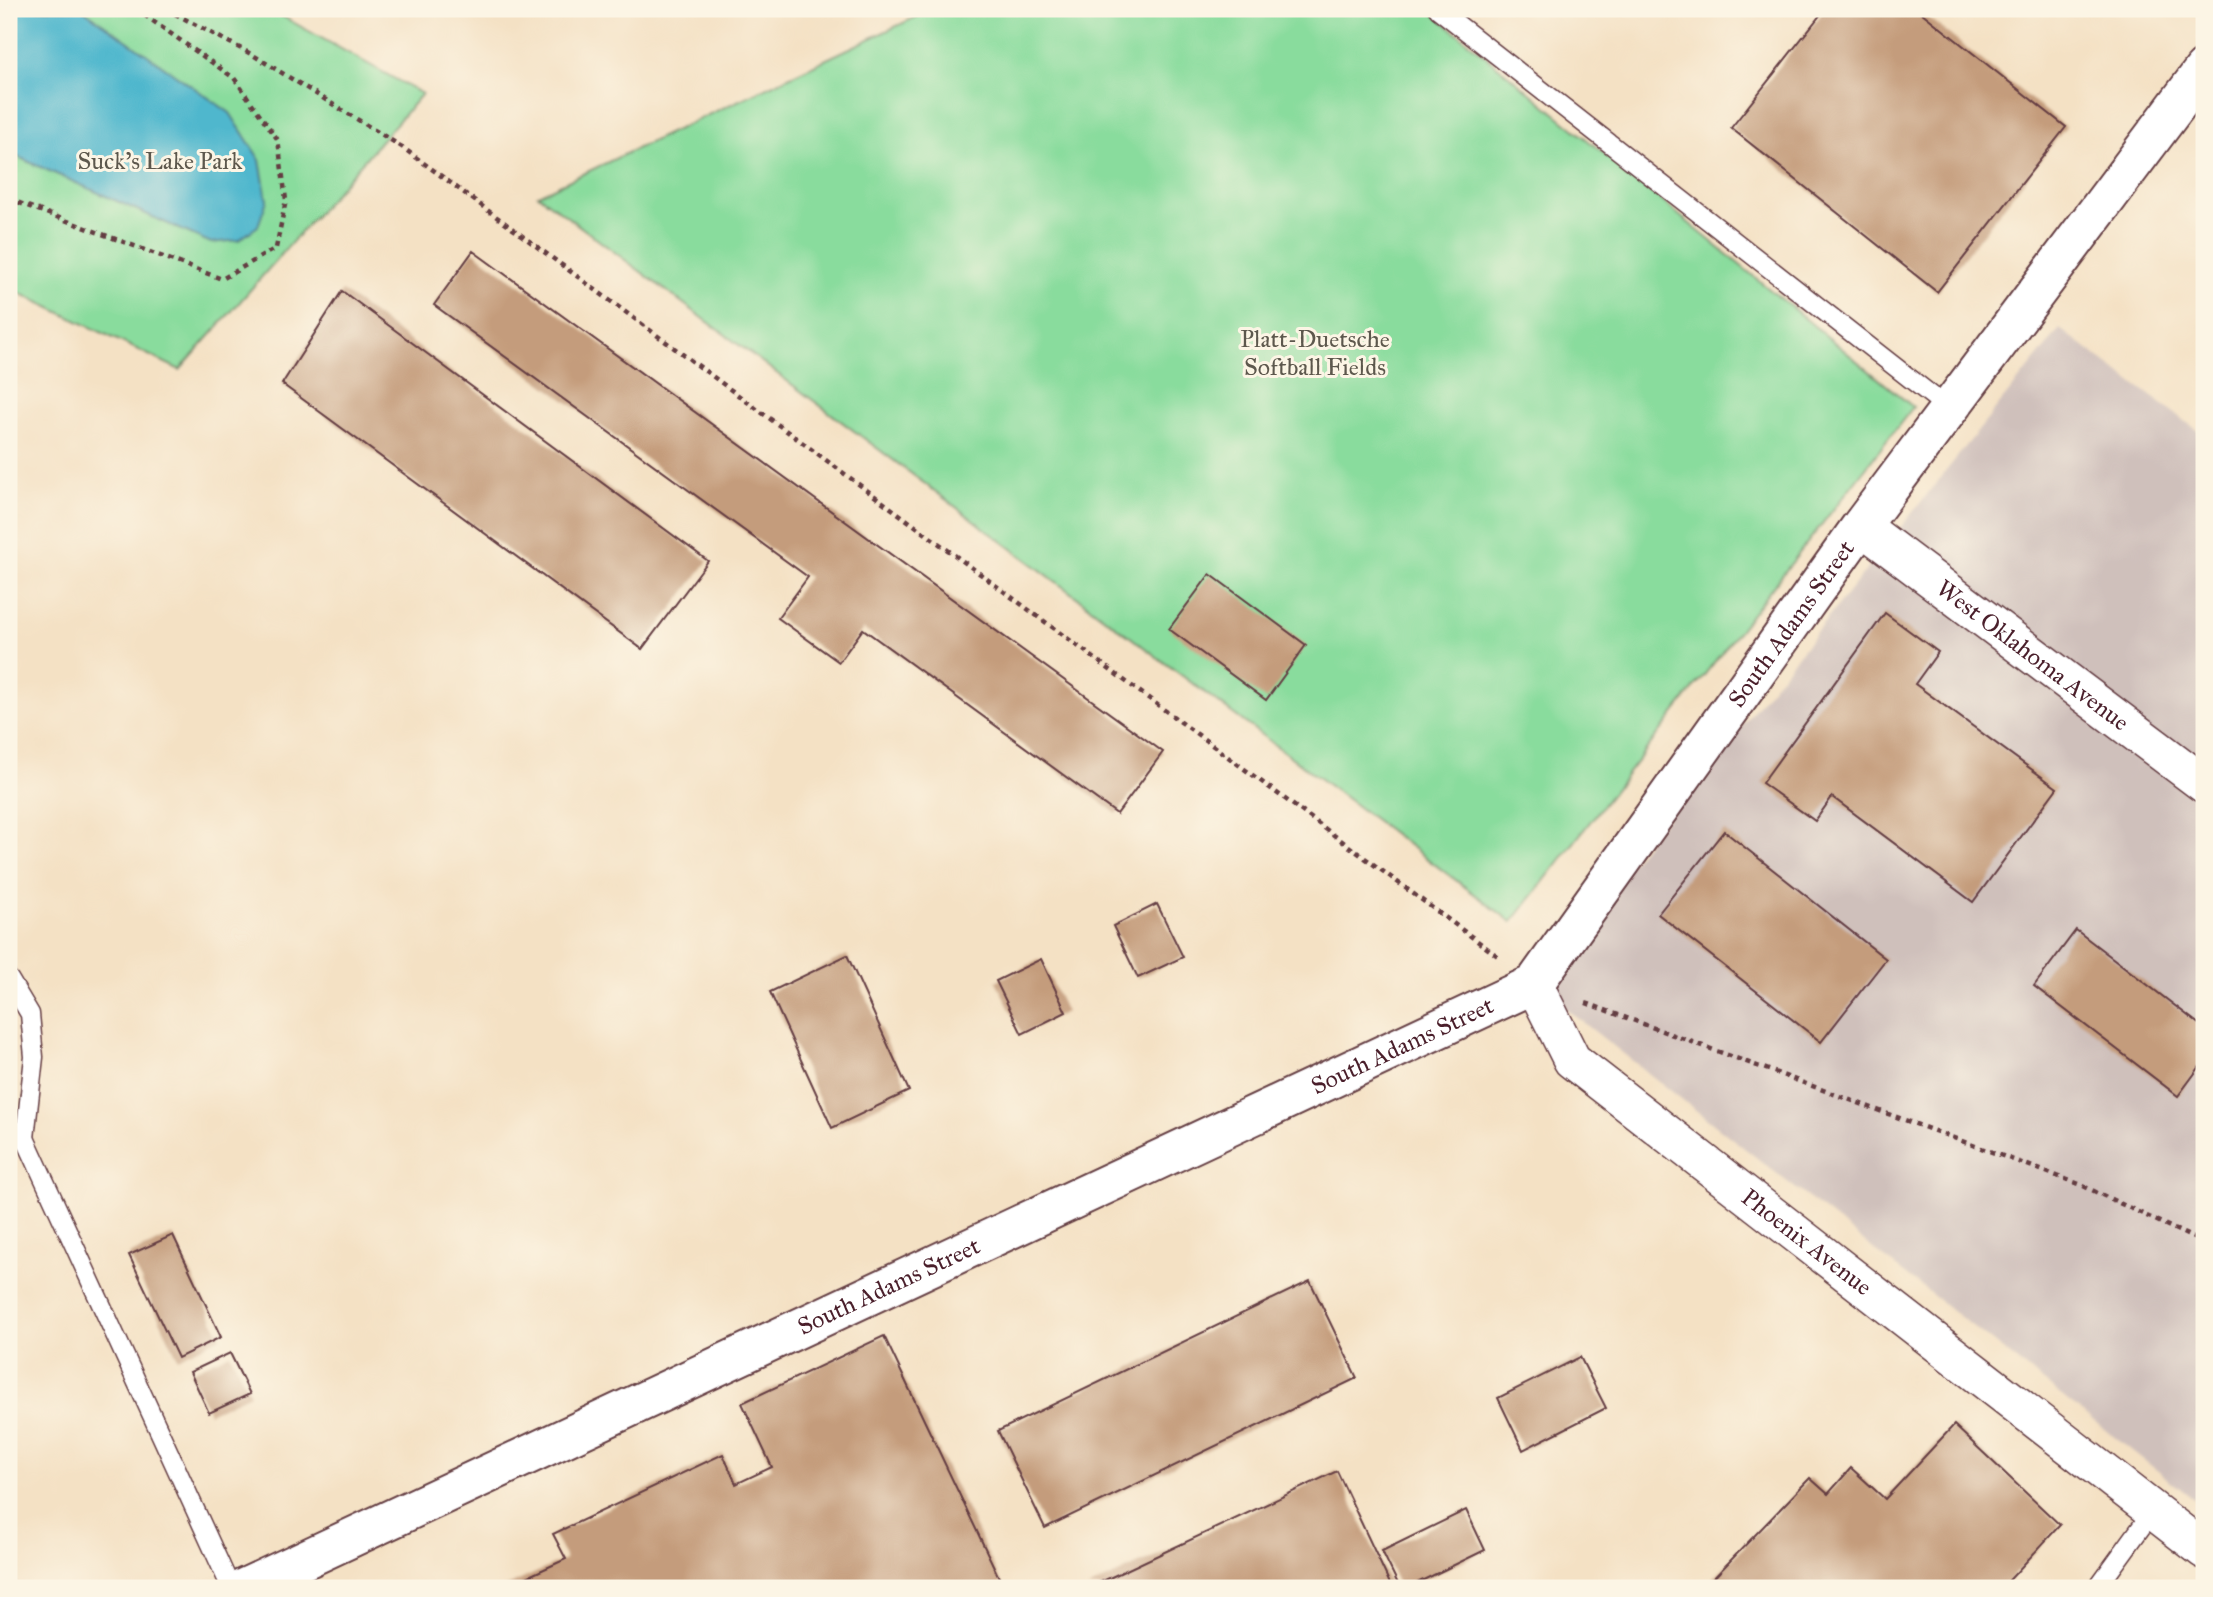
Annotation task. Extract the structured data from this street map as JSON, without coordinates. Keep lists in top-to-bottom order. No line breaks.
{"streets":{"street":["South Adams Street","West Oklahoma Avenue","Phoenix Avenue"]},"crossings":[["South Adams Street","West Oklahoma Avenue"],["South Adams Street","Phoenix Avenue"]],"parks":["Suck's Lake Park","Platt-Duetsche Softball Fields"]}
